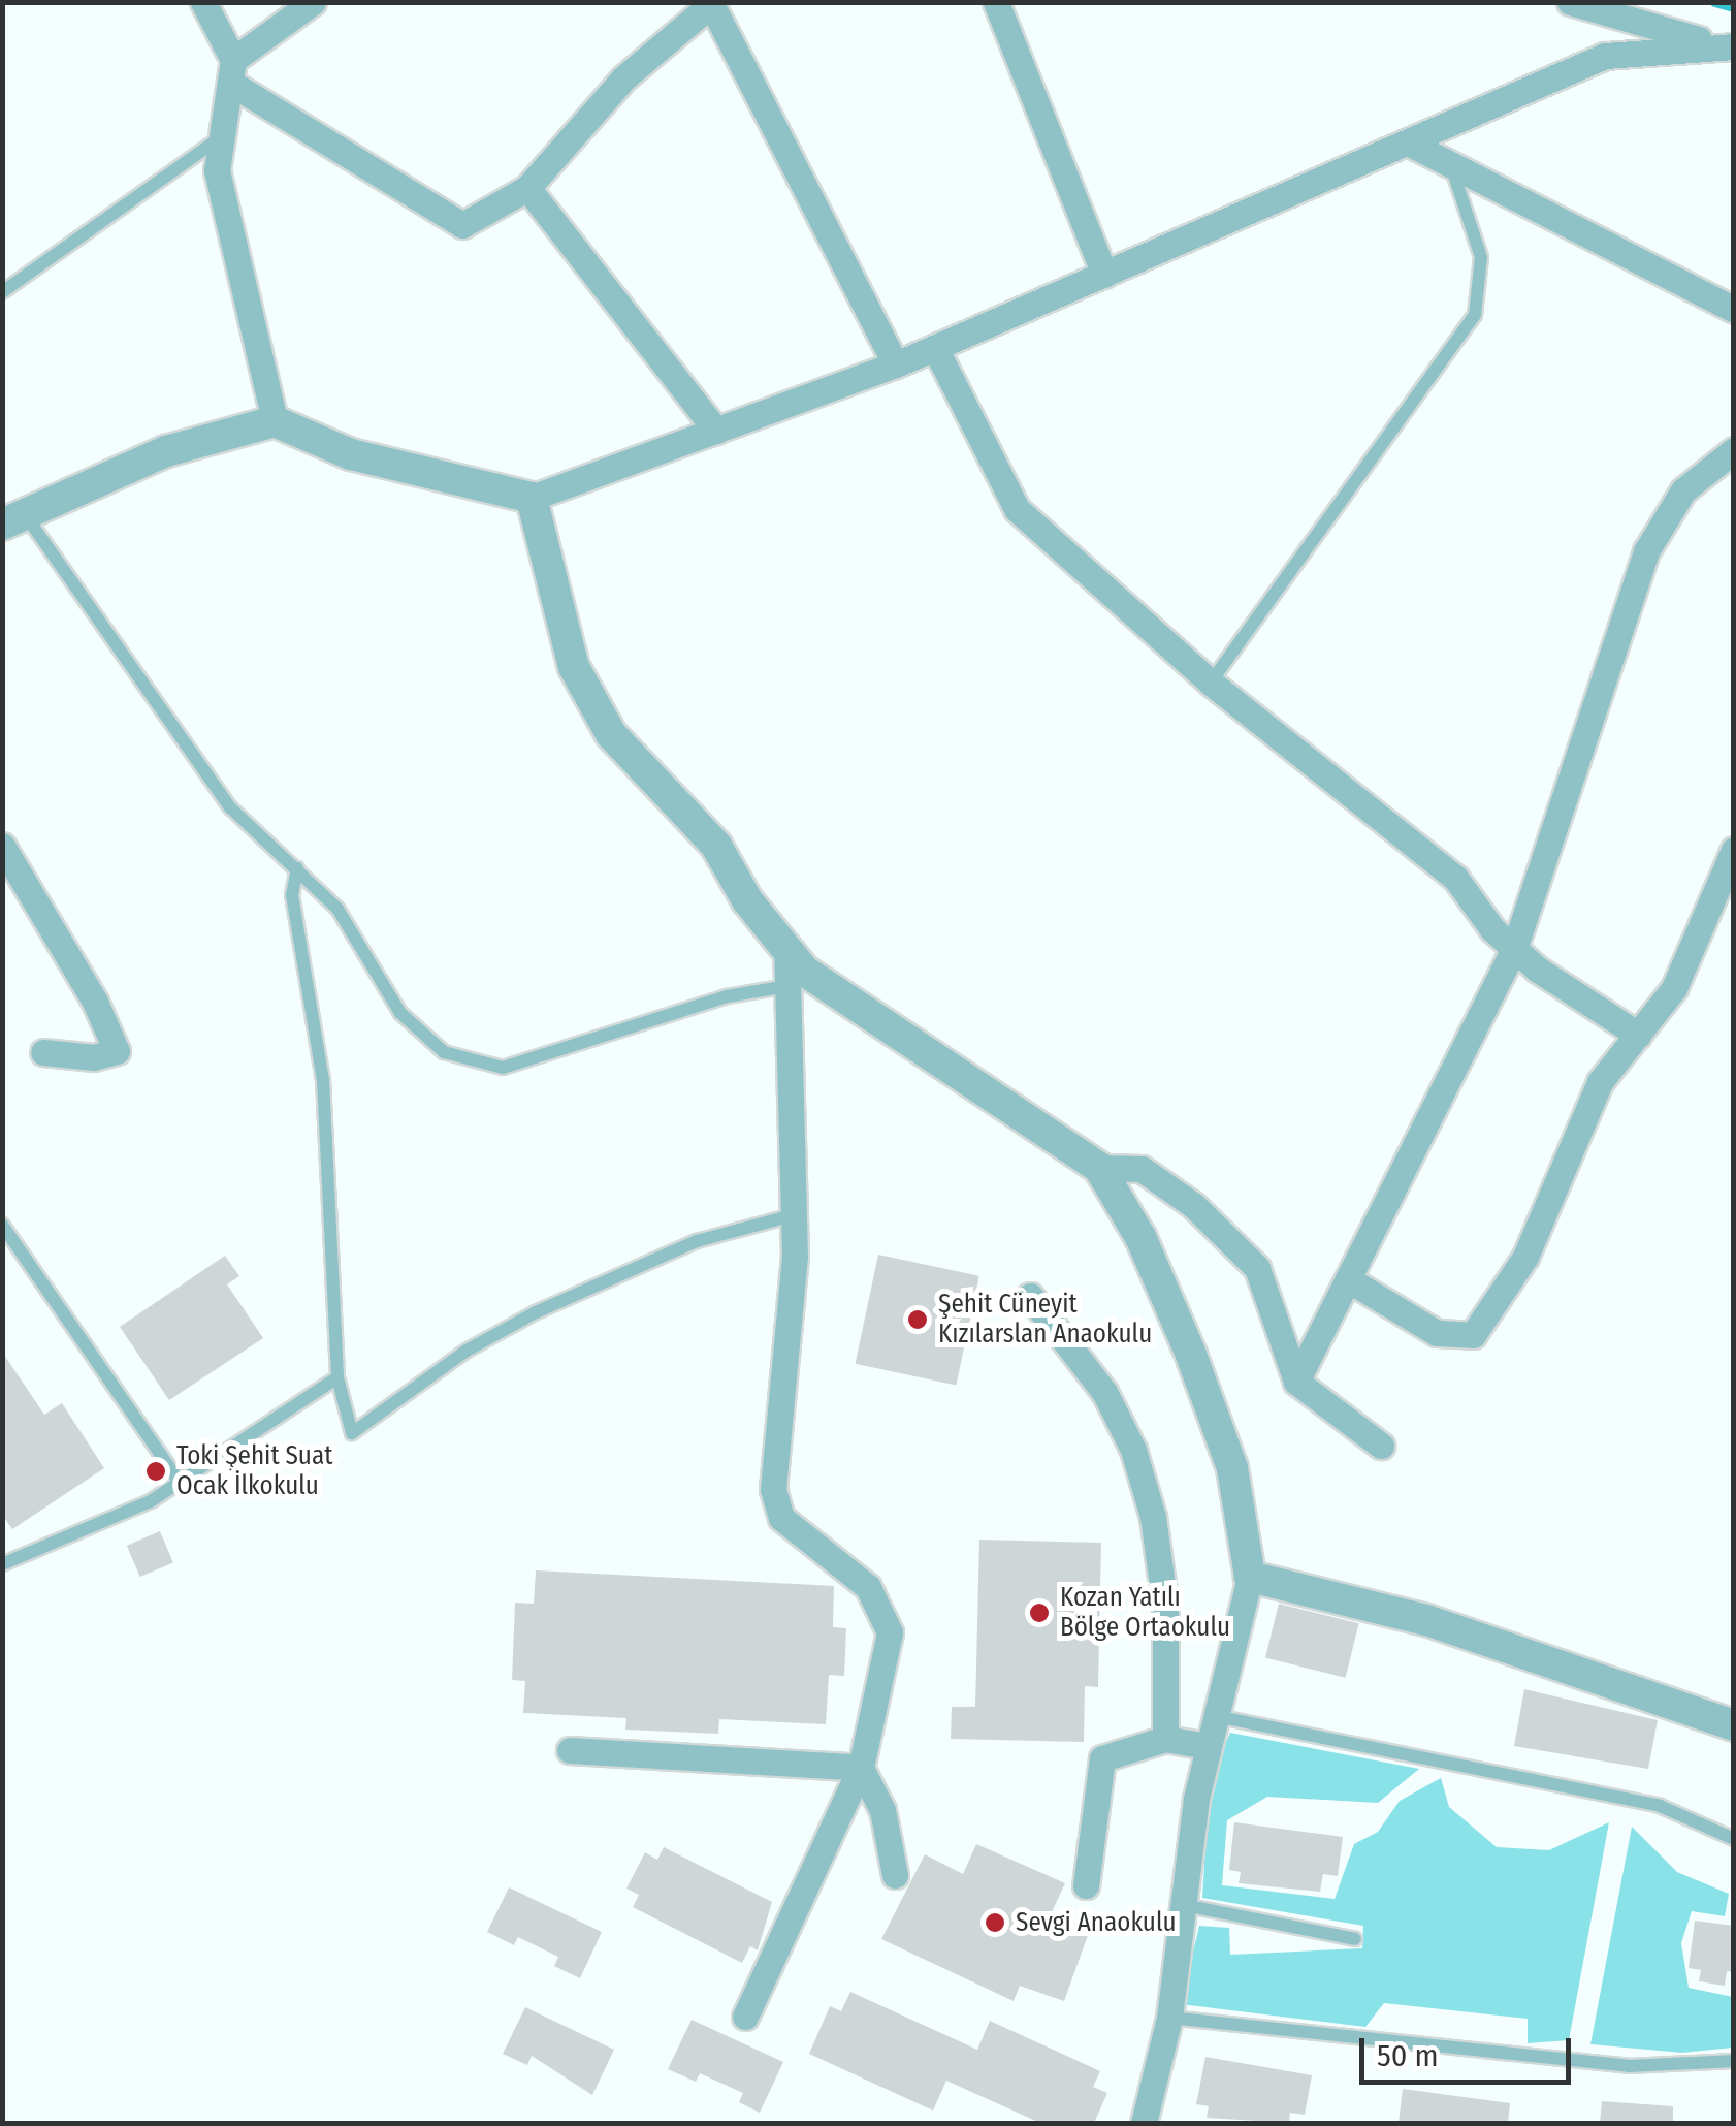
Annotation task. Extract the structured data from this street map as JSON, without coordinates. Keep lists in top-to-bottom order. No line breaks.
{"places":["Şehit Cüneyit Kızılarslan Anaokulu","Toki Şehit Suat Ocak İlkokulu","Kozan Yatılı Bölge Ortaokulu","Sevgi Anaokulu"],"scale_bar":"50 m"}
